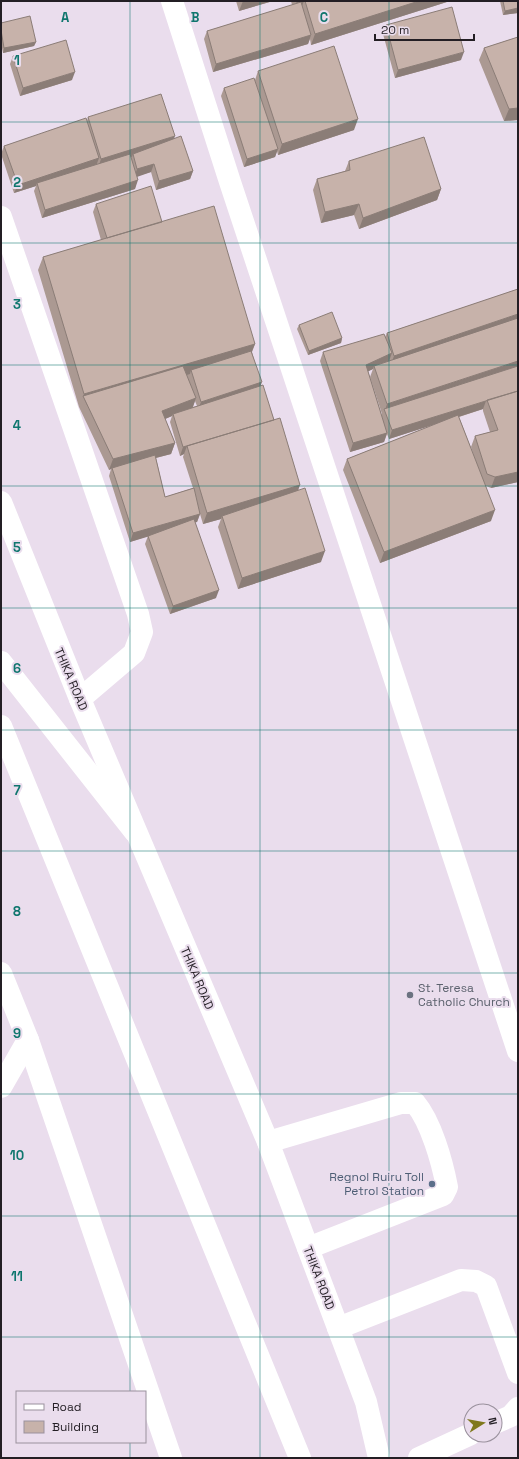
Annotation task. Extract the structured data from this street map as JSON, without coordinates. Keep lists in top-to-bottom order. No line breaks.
{"streets":{"main road":["THIKA ROAD"]},"places":["St. Teresa Catholic Church","Regnol Ruiru Toll Petrol Station"],"legend":["Road","Building"],"scale_bar":"20 m","north":"right","grid":{"columns":["A","B","C"],"rows":["1","2","3","4","5","6","7","8","9","10","11"]}}
